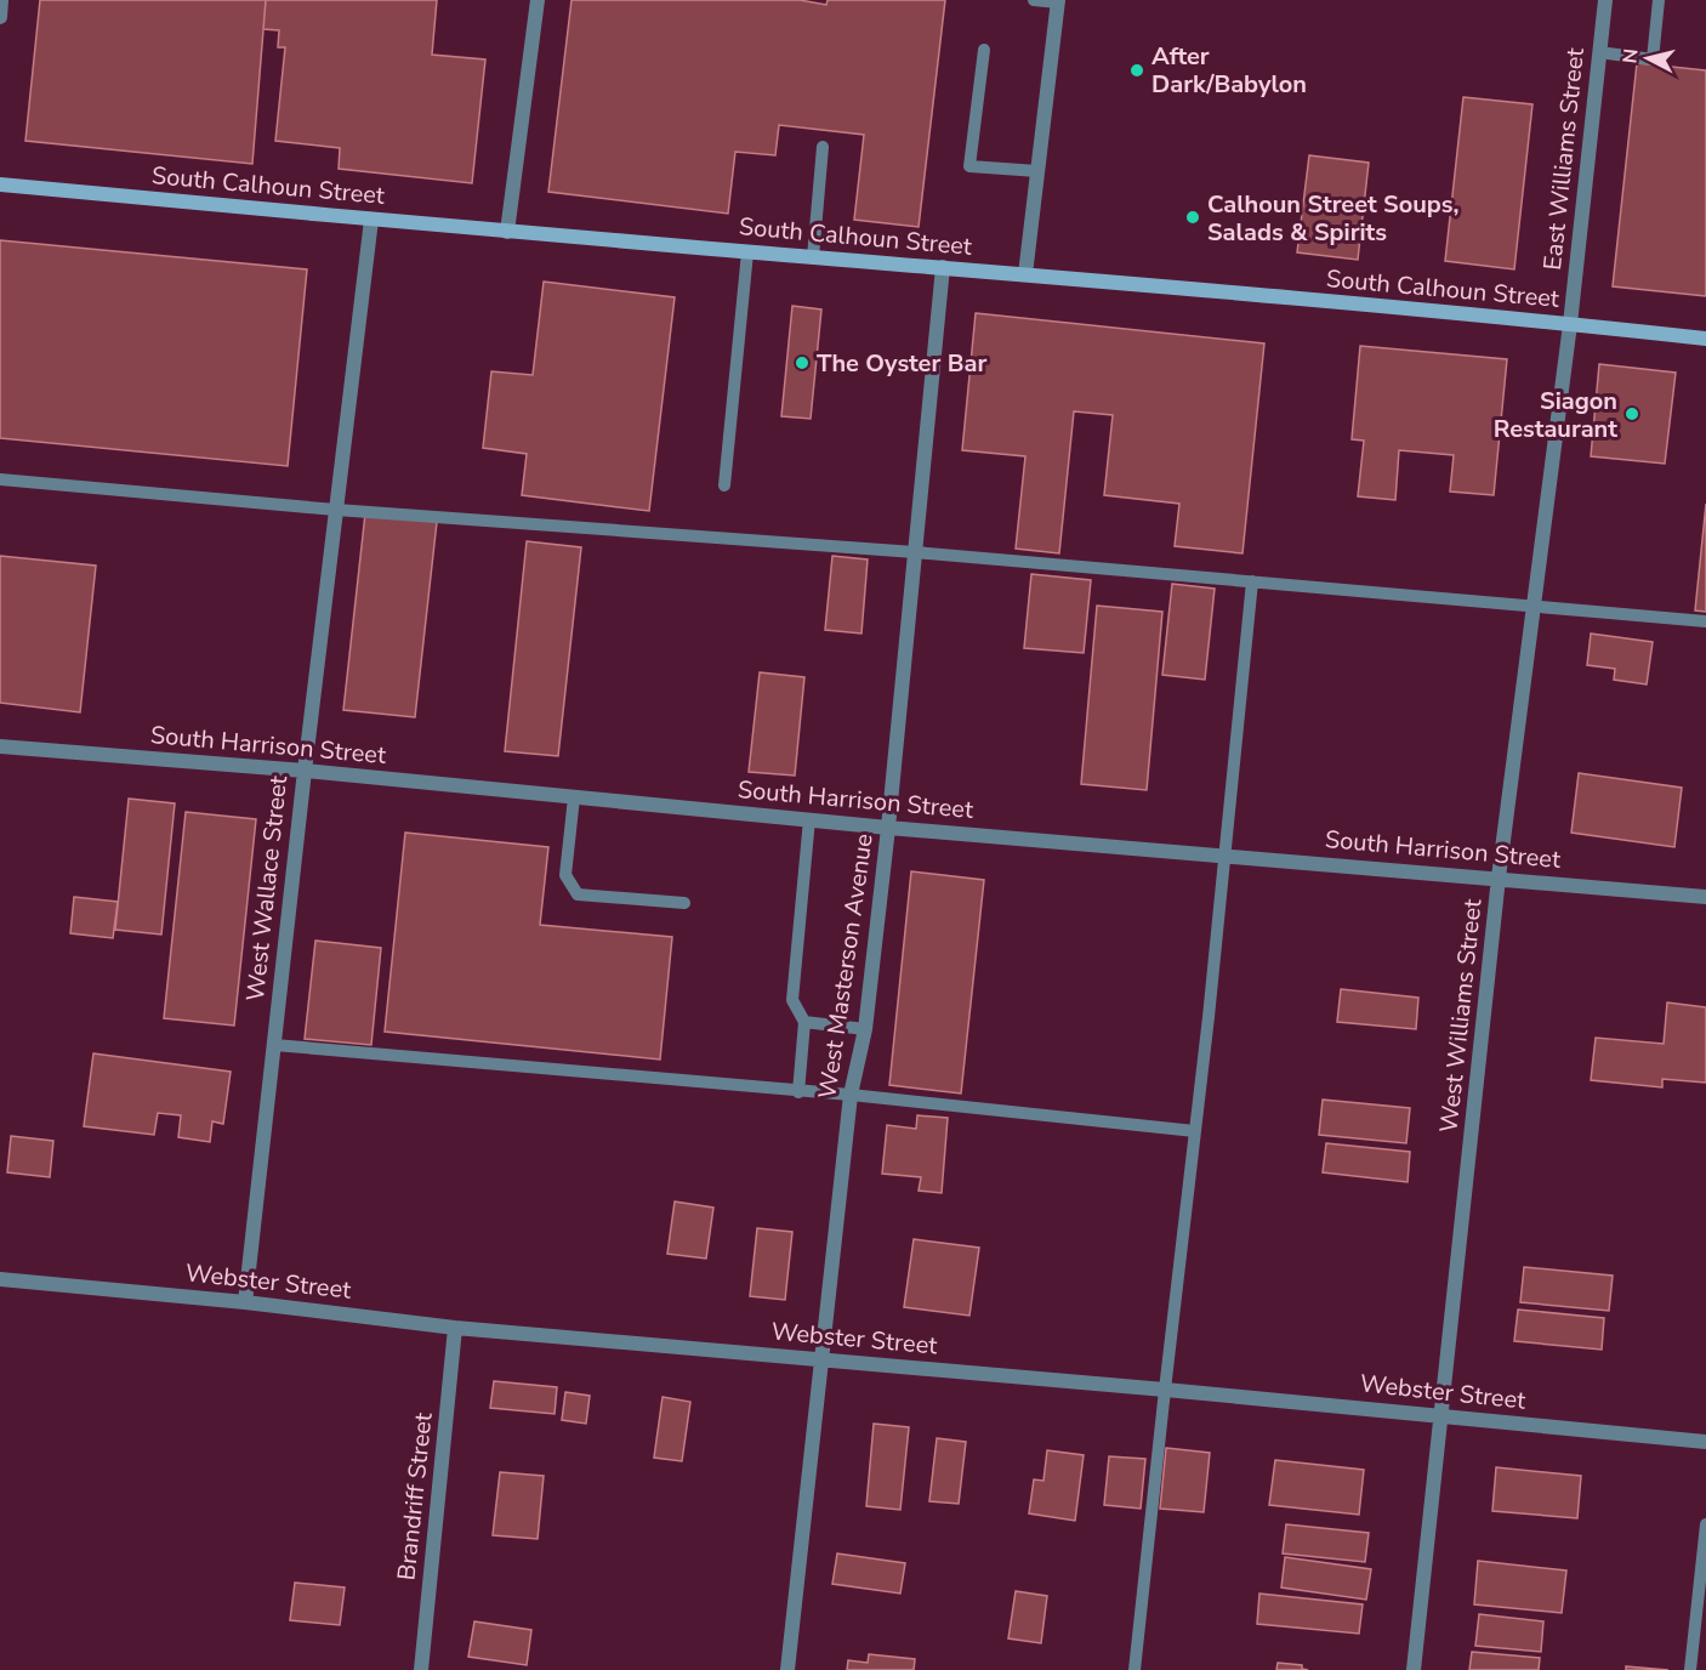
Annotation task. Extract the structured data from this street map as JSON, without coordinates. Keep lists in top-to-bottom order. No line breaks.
{"streets":{"street":["East Williams Street","South Calhoun Street","South Harrison Street","West Wallace Street","West Masterson Avenue","West Williams Street","Webster Street","Brandriff Street"]},"crossings":[["East Williams Street","South Calhoun Street"],["East Williams Street","West Williams Street"],["South Calhoun Street","West Wallace Street"],["South Calhoun Street","West Masterson Avenue"],["South Calhoun Street","West Williams Street"],["South Harrison Street","West Wallace Street"],["South Harrison Street","West Masterson Avenue"],["South Harrison Street","West Williams Street"],["West Wallace Street","Webster Street"],["West Masterson Avenue","Webster Street"],["West Williams Street","Webster Street"],["Webster Street","Brandriff Street"]],"places":["After Dark/Babylon","Calhoun Street Soups, Salads & Spirits","The Oyster Bar","Siagon Restaurant"],"north":"left"}
